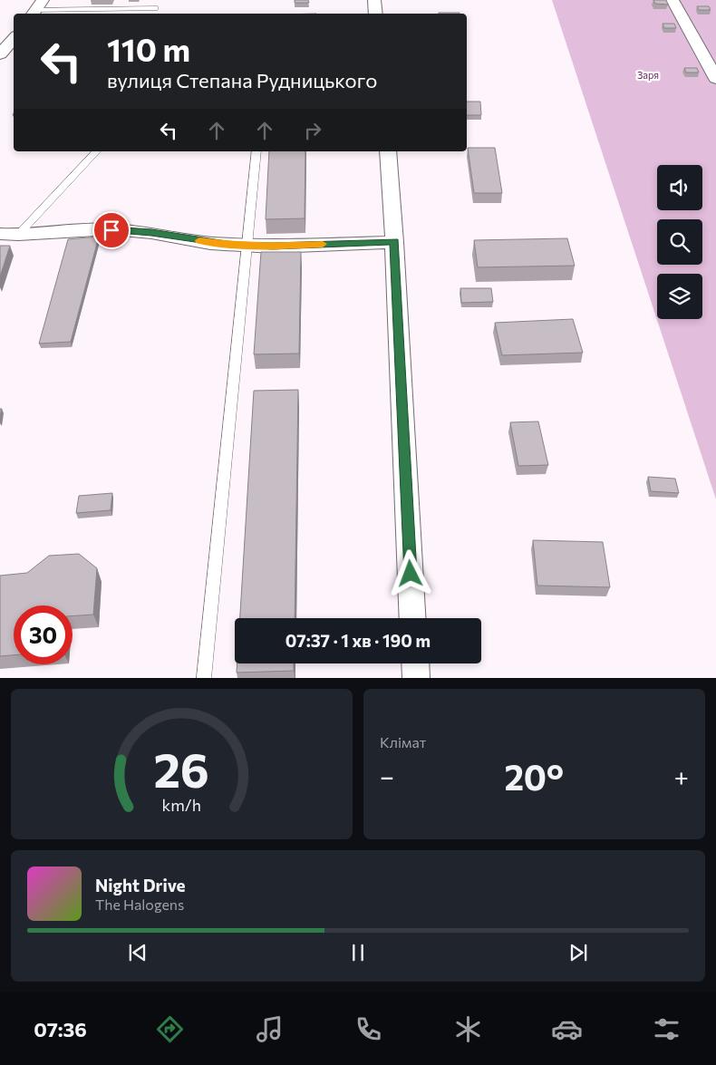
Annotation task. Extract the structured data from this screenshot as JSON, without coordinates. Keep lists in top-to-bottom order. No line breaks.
{"parks":["Заря"],"page":{"turn":["110 m","вулиця Степана Рудницького"],"limit":"30","trip":"07:37 · 1 хв · 190 m","tile":"Клімат","heat":["−","20°","+"],"song":["Night Drive","The Halogens"],"tabs":"07:36","gauge":["26","km/h"]}}
